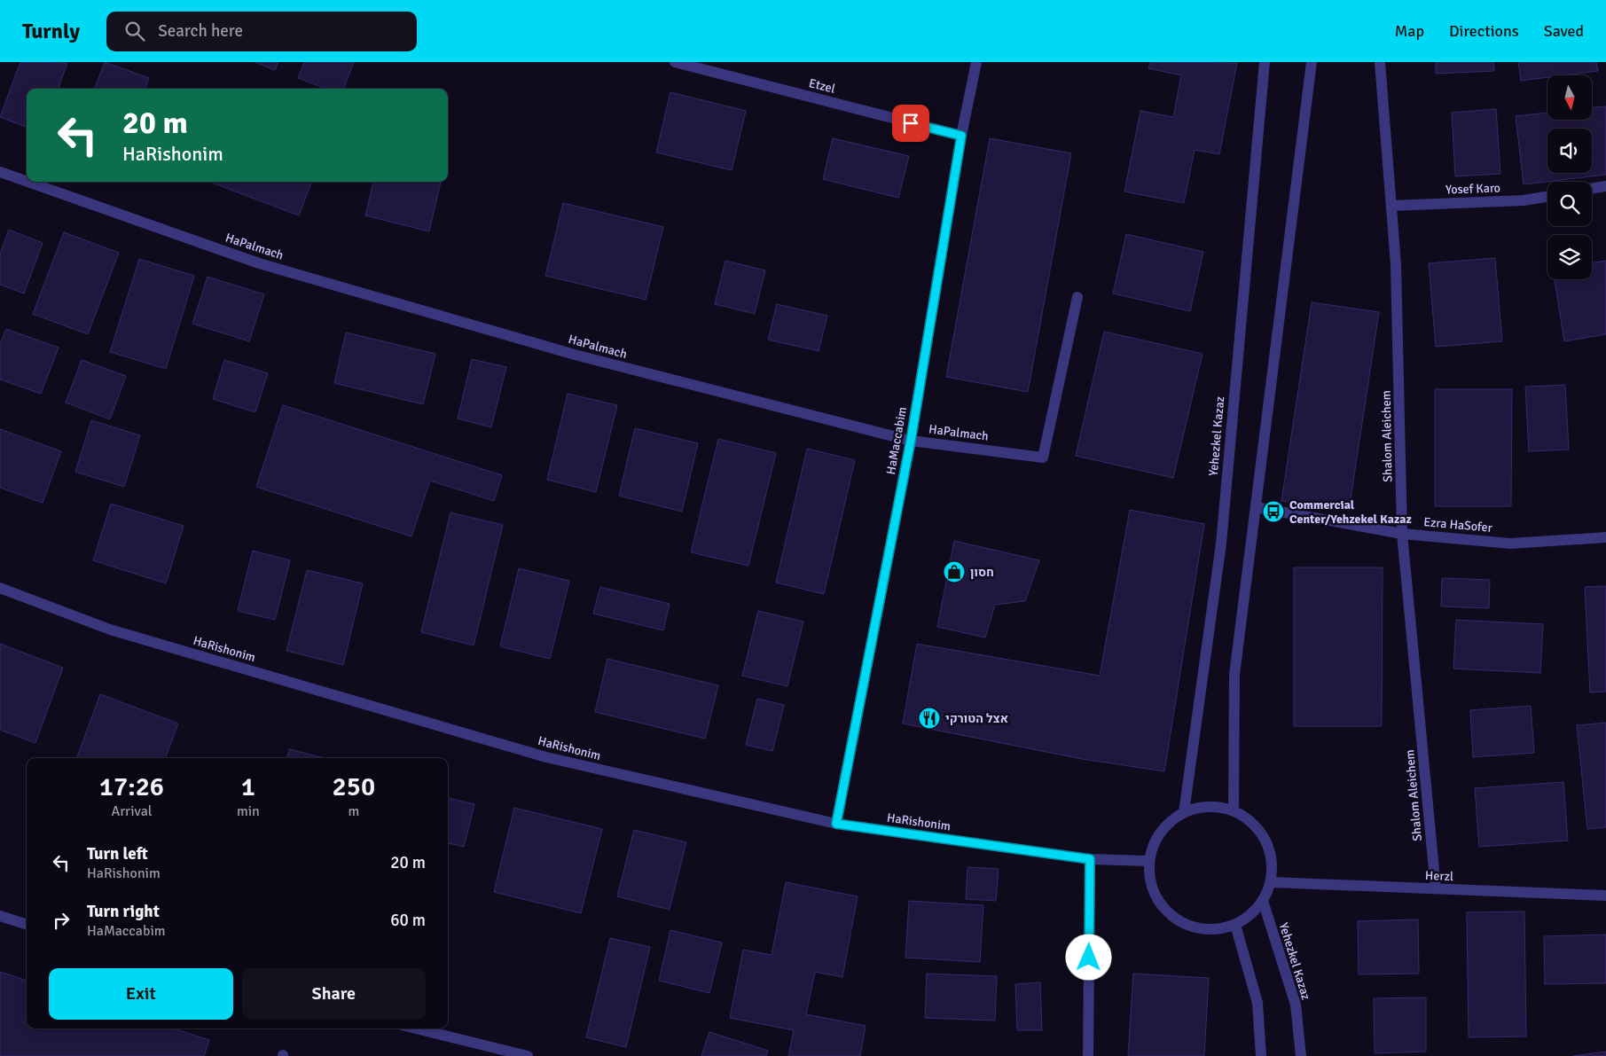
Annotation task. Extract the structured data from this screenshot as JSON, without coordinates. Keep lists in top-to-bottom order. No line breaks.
{"streets":{"street":["Etzel","Yosef Karo","HaPalmach","Yehezkel Kazaz","Shalom Aleichem","HaMaccabim","Ezra HaSofer","HaRishonim","Herzl"]},"crossings":[["Etzel","HaMaccabim"],["Yosef Karo","Shalom Aleichem"],["HaPalmach","HaMaccabim"],["Yehezkel Kazaz","HaRishonim"],["Yehezkel Kazaz","Herzl"],["Shalom Aleichem","Ezra HaSofer"],["Shalom Aleichem","Herzl"],["HaMaccabim","HaRishonim"],["HaRishonim","Herzl"]],"places":{"bus stop":["Commercial Center/Yehzekel Kazaz"],"shop":["חסון"],"restaurant":["אצל הטורקי"]},"north":"bottom","page":{"header":"Turnly","search":"Search here","nav":["Map","Directions","Saved"],"turn":["20 m","HaRishonim"],"eta":["17:26","Arrival","1","min","250","m"],"list":[{"name":"Turn left","note":"HaRishonim","value":"20 m"},{"name":"Turn right","note":"HaMaccabim","value":"60 m"}],"buttons":["Exit","Share"]}}
